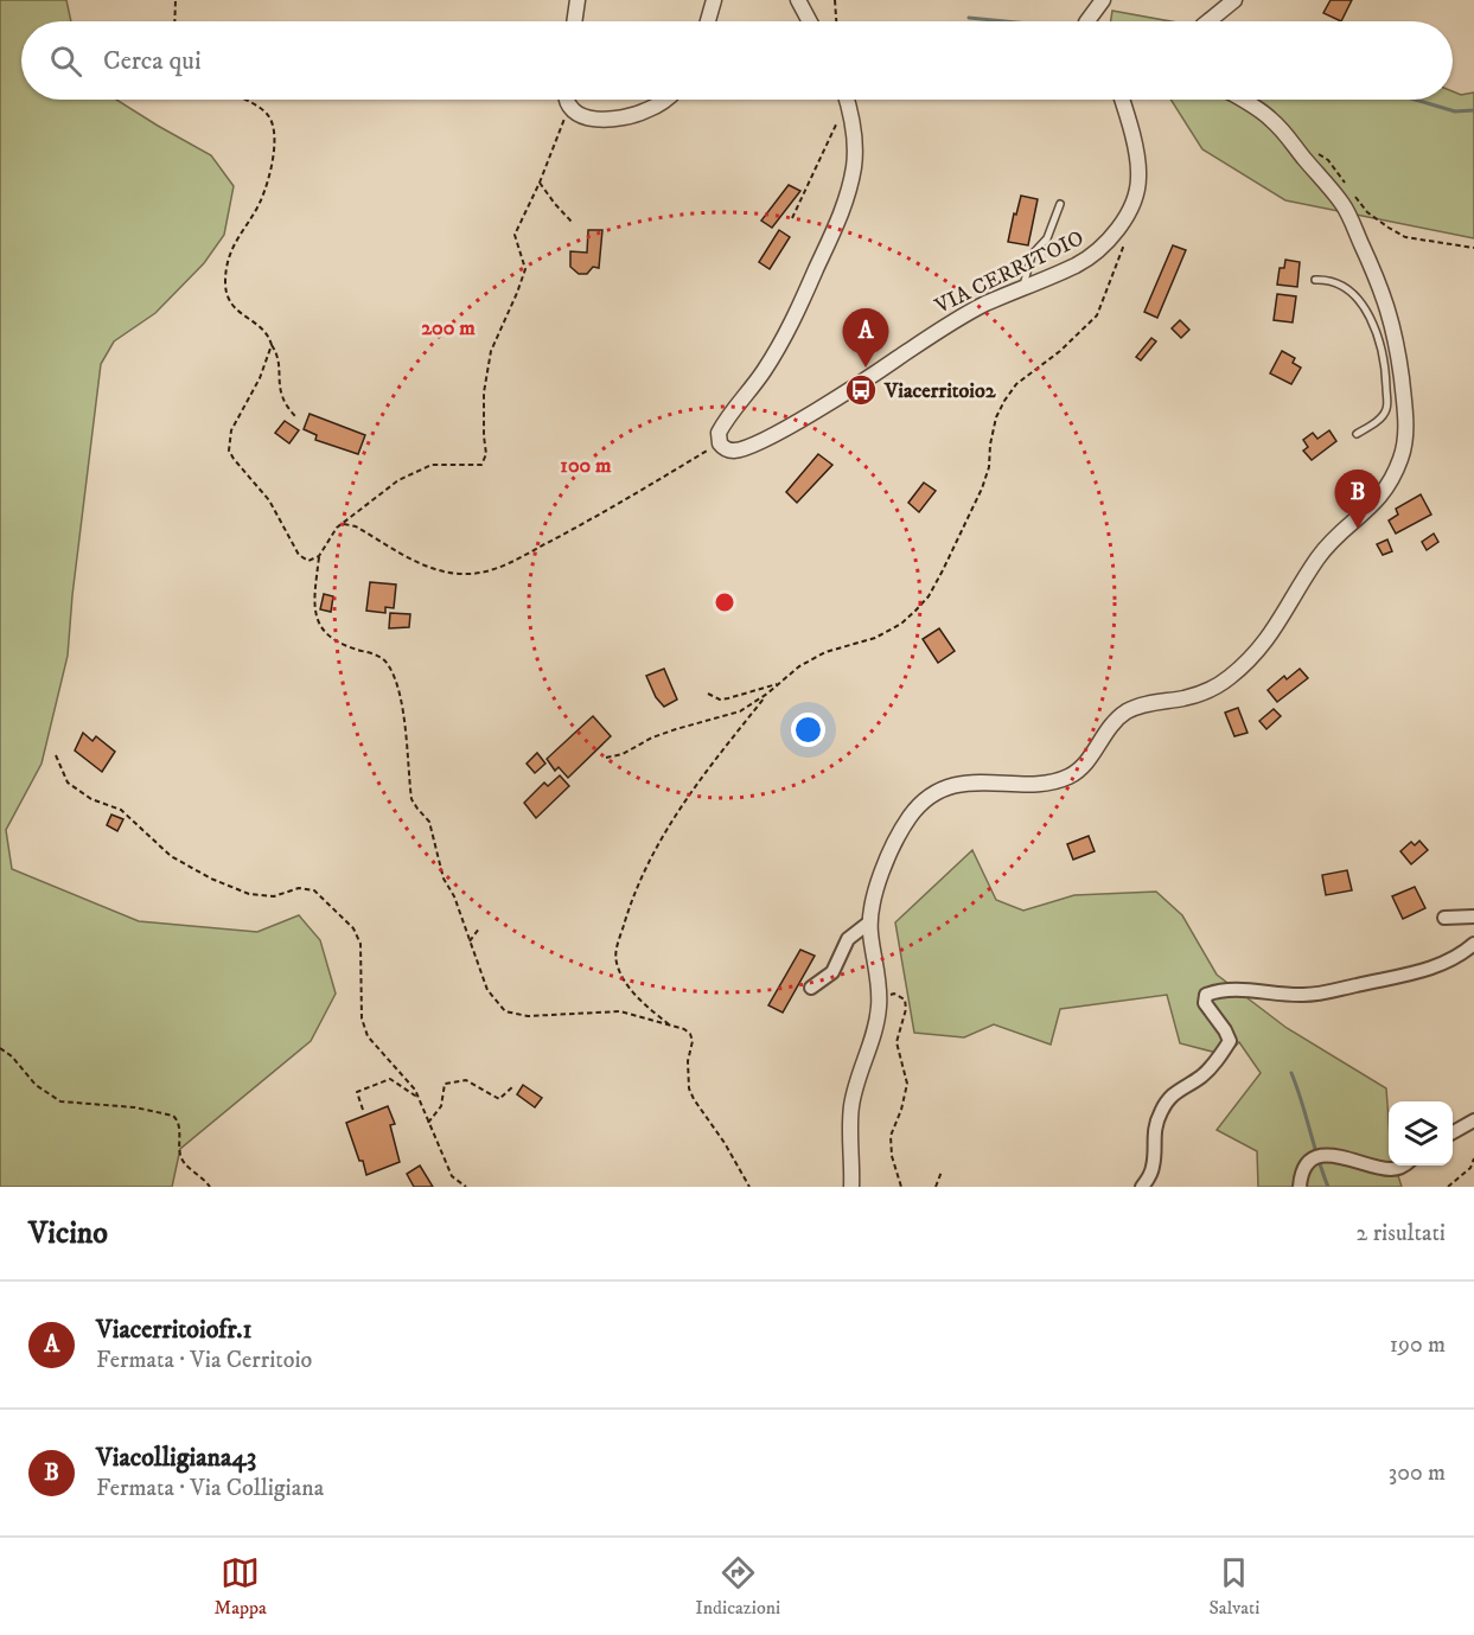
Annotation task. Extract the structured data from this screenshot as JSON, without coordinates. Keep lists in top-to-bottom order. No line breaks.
{"streets":{"street":["VIA CERRITOIO"]},"places":{"bus stop":["Viacerritoio2"]},"page":{"search":"Cerca qui","pins":["A","B"],"heading":["Vicino","2 risultati"],"list":[{"mark":"A","name":"Viacerritoiofr.1","note":"Fermata · Via Cerritoio","value":"190 m"},{"mark":"B","name":"Viacolligiana43","note":"Fermata · Via Colligiana","value":"300 m"}],"nav":["Mappa","Indicazioni","Salvati"]},"rings":["200 m","100 m"]}
